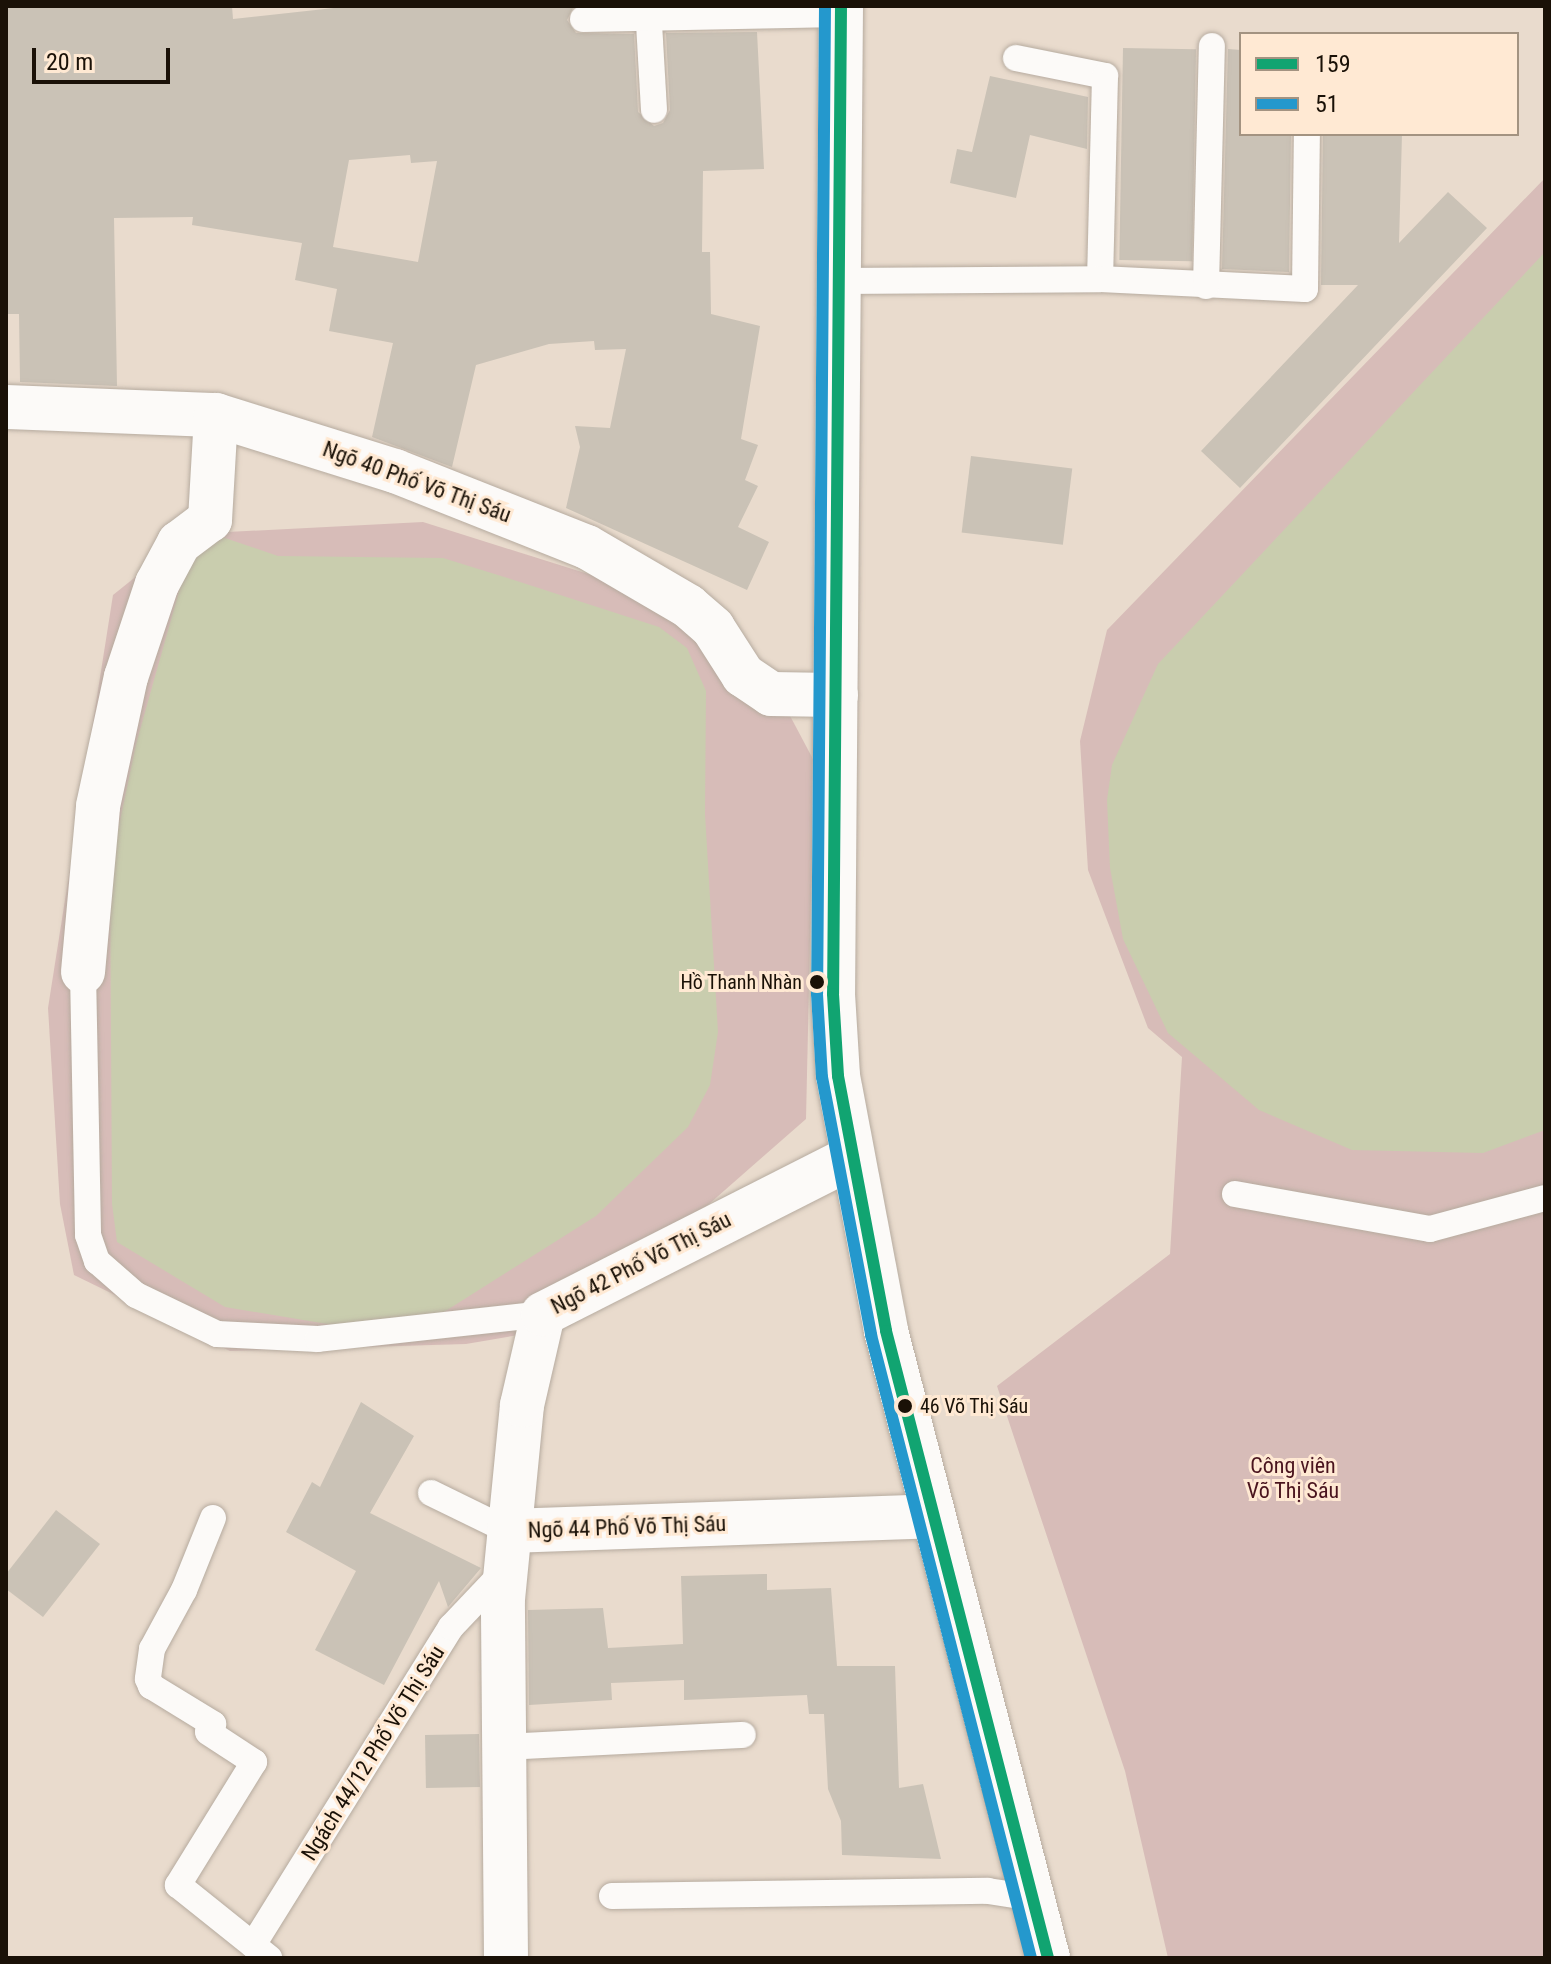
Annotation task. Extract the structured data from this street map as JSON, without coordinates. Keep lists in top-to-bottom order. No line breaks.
{"streets":{"street":["Ngõ 40 Phố Võ Thị Sáu","Ngõ 42 Phố Võ Thị Sáu","Ngõ 44 Phố Võ Thị Sáu"],"lane":["Ngách 44/12 Phố Võ Thị Sáu"]},"crossings":[["Ngõ 42 Phố Võ Thị Sáu","Ngõ 44 Phố Võ Thị Sáu"],["Ngõ 42 Phố Võ Thị Sáu","Ngách 44/12 Phố Võ Thị Sáu"],["Ngõ 44 Phố Võ Thị Sáu","Ngách 44/12 Phố Võ Thị Sáu"]],"parks":["Công viên Võ Thị Sáu"],"places":["Hồ Thanh Nhàn","46 Võ Thị Sáu"],"lines":["transit line 159","transit line 51"],"legend":["159","51"],"scale_bar":"20 m"}
